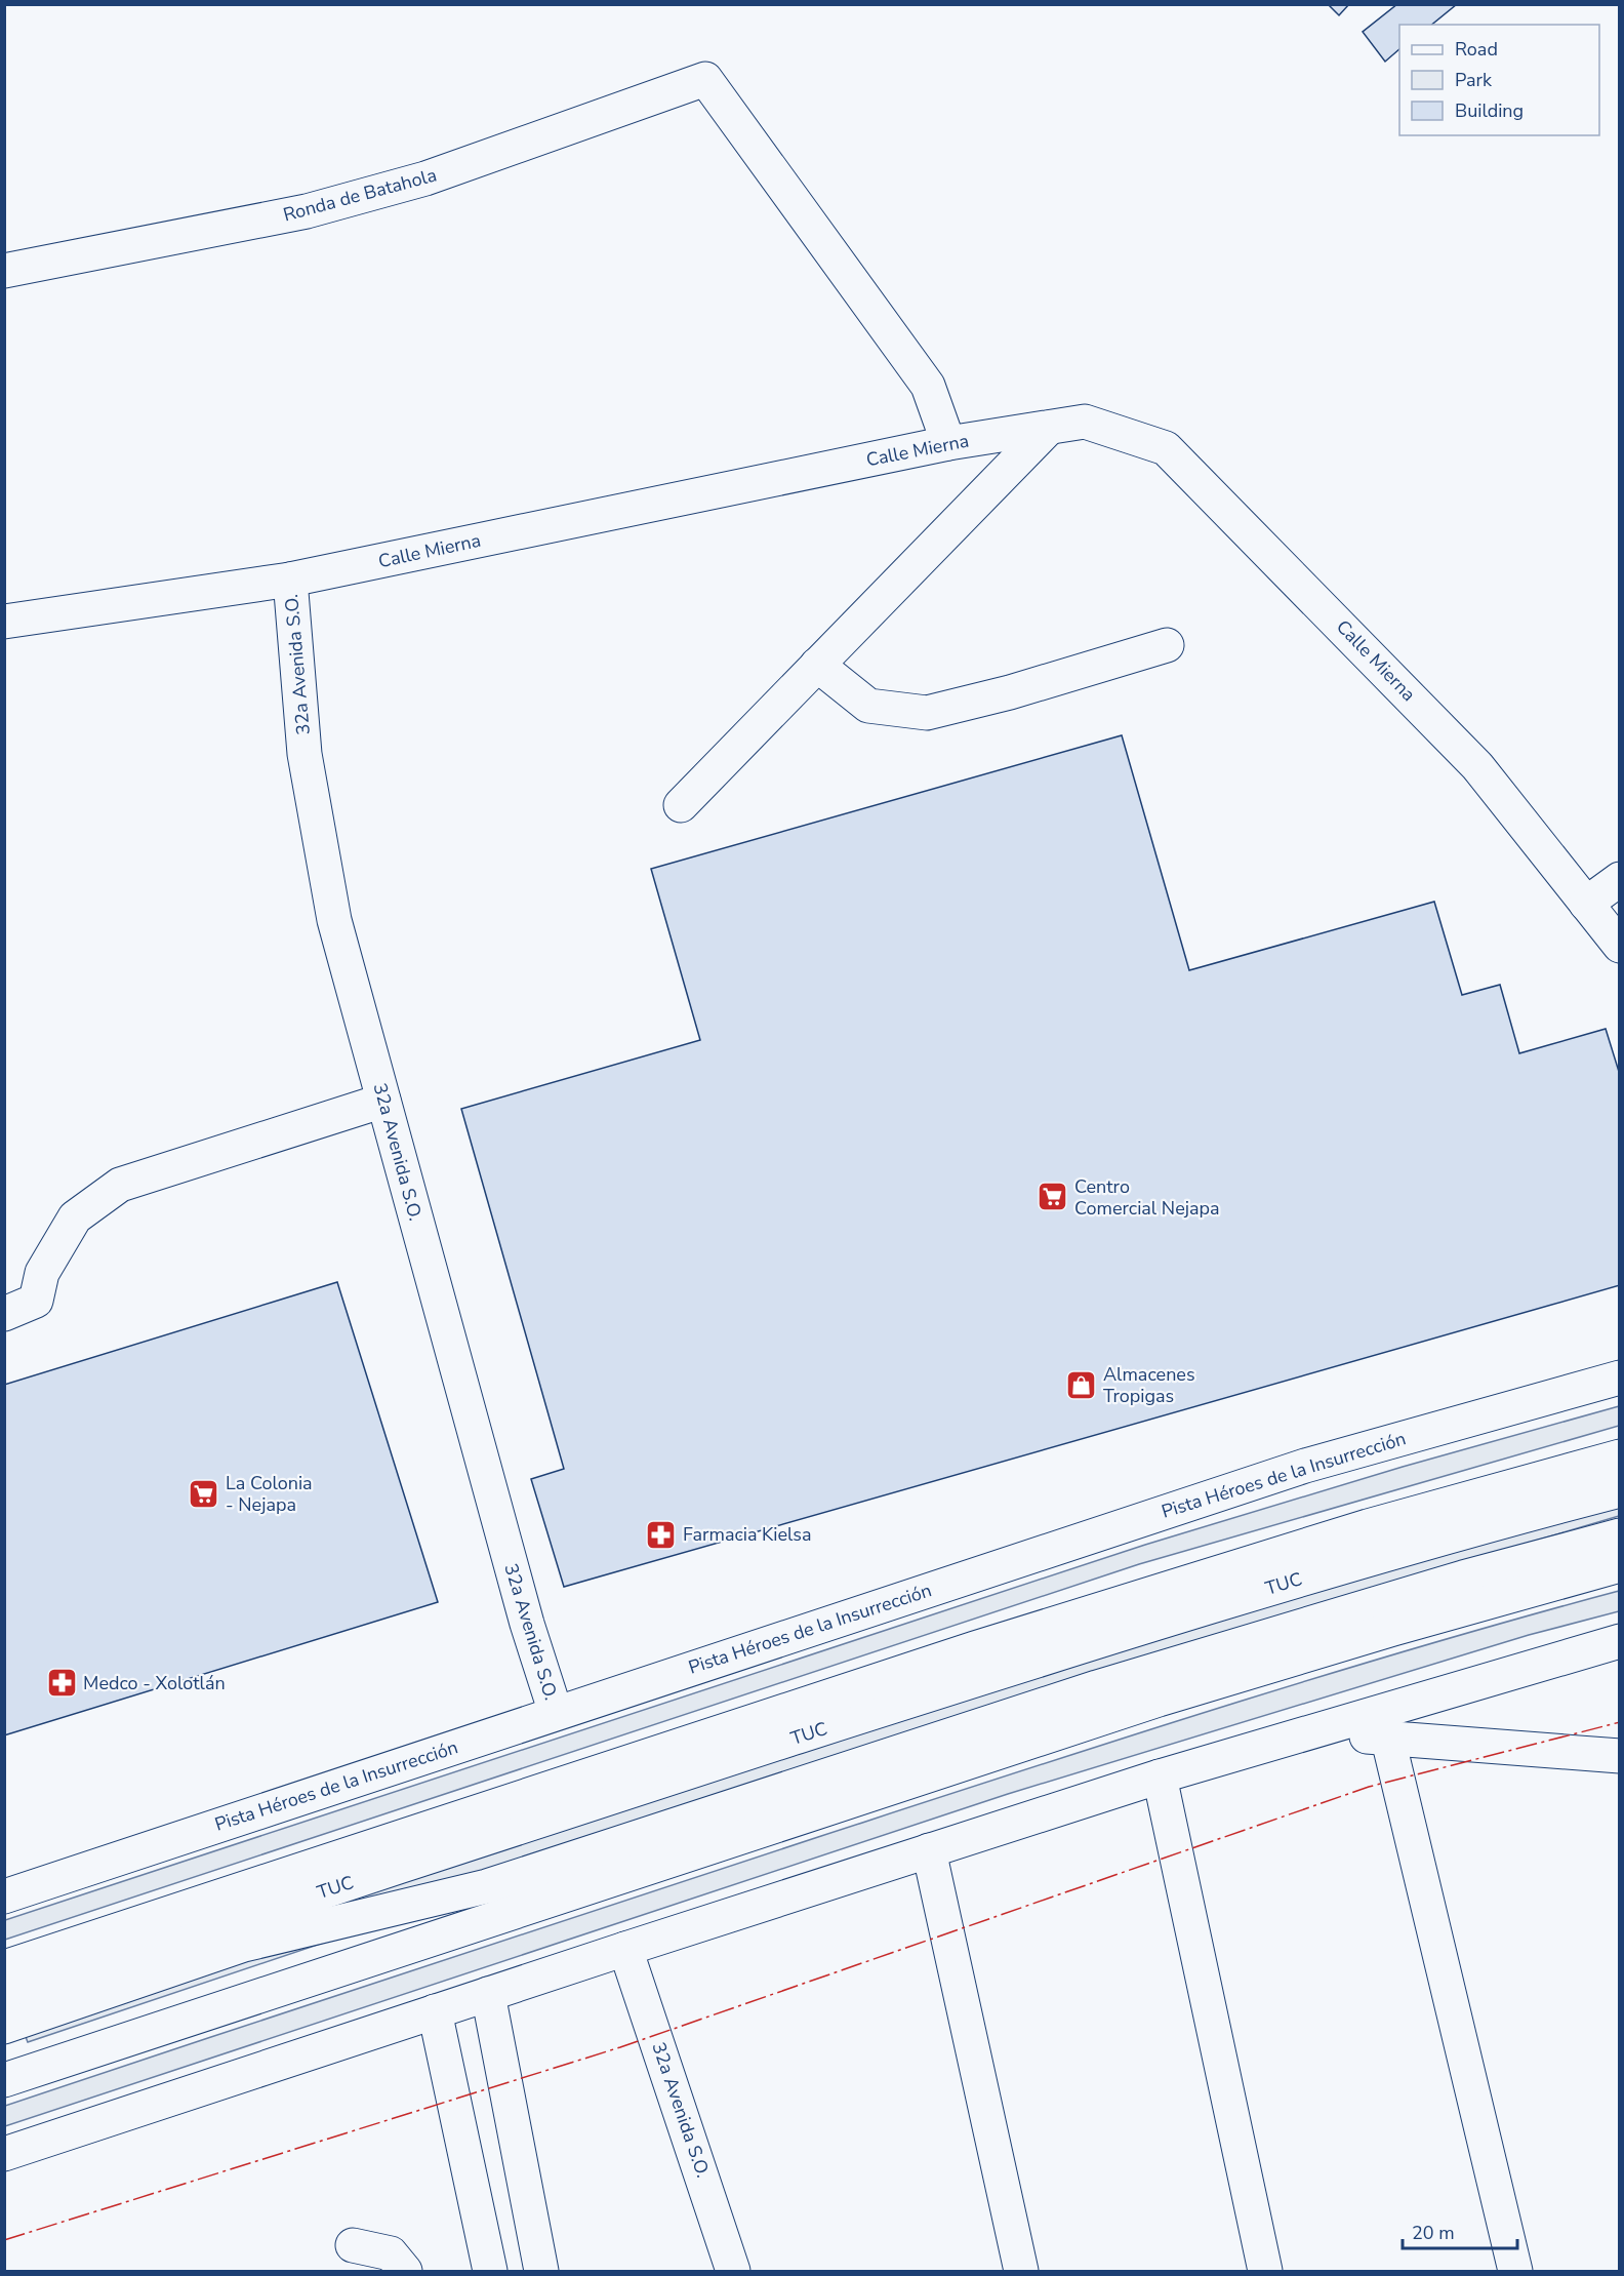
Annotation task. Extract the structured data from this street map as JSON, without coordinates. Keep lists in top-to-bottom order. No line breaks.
{"streets":{"street":["Ronda de Batahola","Calle Mierna","32a Avenida S.O.","Pista Héroes de la Insurrección","TUC"]},"crossings":[["Ronda de Batahola","Calle Mierna"],["Calle Mierna","32a Avenida S.O."],["32a Avenida S.O.","Pista Héroes de la Insurrección"]],"places":{"supermarket":["Centro Comercial Nejapa","La Colonia - Nejapa"],"shop":["Almacenes Tropigas"],"pharmacy":["Farmacia Kielsa","Medco - Xolotlán"]},"legend":["Road","Park","Building"],"scale_bar":"20 m"}
